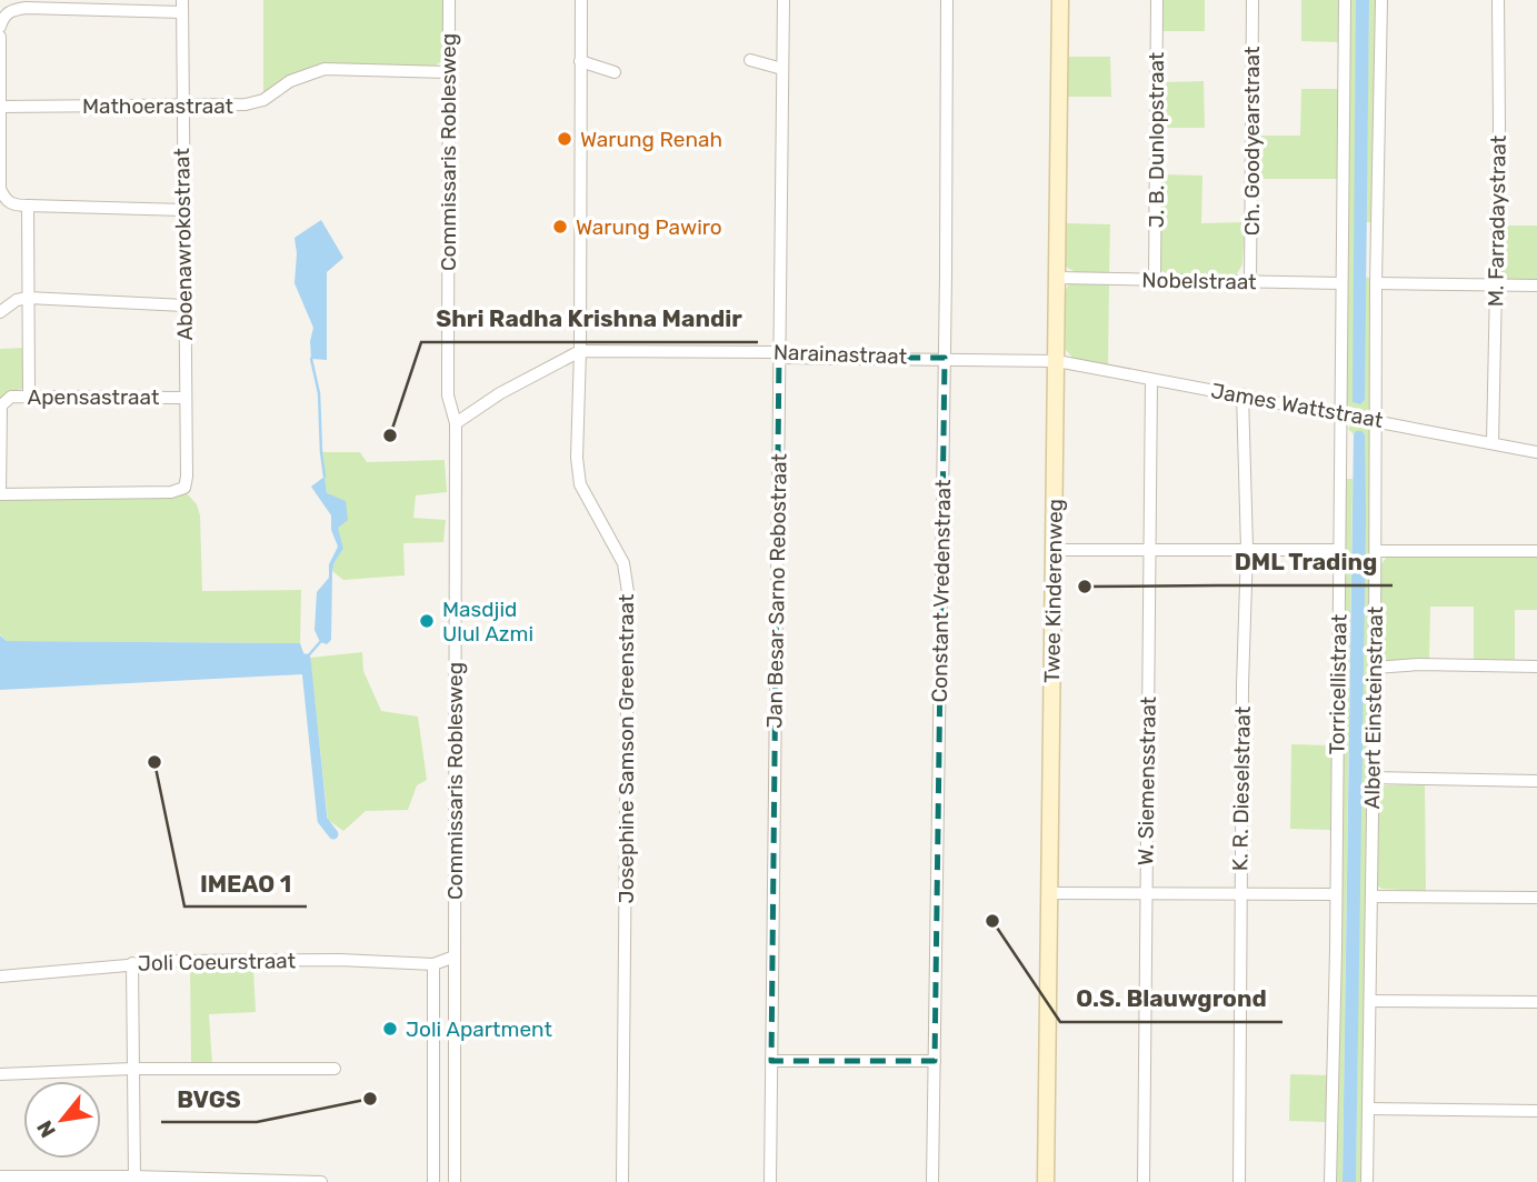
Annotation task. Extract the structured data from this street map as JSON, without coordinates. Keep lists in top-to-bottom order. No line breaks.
{"streets":{"street":["Mathoerastraat","J. B. Dunlopstraat","Ch. Goodyearstraat","Commissaris Roblesweg","M. Farradaystraat","Aboenawrokostraat","Nobelstraat","Narainastraat","Apensastraat","James Wattstraat","Jan Besar Sarno Rebostraat","Constant Vredenstraat","Twee Kinderenweg","Torricellistraat","Albert Einsteinstraat","Josephine Samson Greenstraat","W. Siemensstraat","K. R. Dieselstraat","Joli Coeurstraat"]},"crossings":[["Mathoerastraat","Commissaris Roblesweg"],["Mathoerastraat","Aboenawrokostraat"],["J. B. Dunlopstraat","Nobelstraat"],["Ch. Goodyearstraat","Nobelstraat"],["Commissaris Roblesweg","Narainastraat"],["M. Farradaystraat","James Wattstraat"],["Aboenawrokostraat","Apensastraat"],["Nobelstraat","Twee Kinderenweg"],["Nobelstraat","Torricellistraat"],["Narainastraat","James Wattstraat"],["Narainastraat","Jan Besar Sarno Rebostraat"],["Narainastraat","Constant Vredenstraat"],["Narainastraat","Twee Kinderenweg"],["Narainastraat","Josephine Samson Greenstraat"],["James Wattstraat","Twee Kinderenweg"],["James Wattstraat","Torricellistraat"],["James Wattstraat","Albert Einsteinstraat"],["James Wattstraat","W. Siemensstraat"],["James Wattstraat","K. R. Dieselstraat"]],"places":["Warung Renah","Warung Pawiro","Shri Radha Krishna Mandir","DML Trading","Masdjid Ulul Azmi","IMEAO 1","O.S. Blauwgrond","Joli Apartment","BVGS"],"north":"bottom left"}
